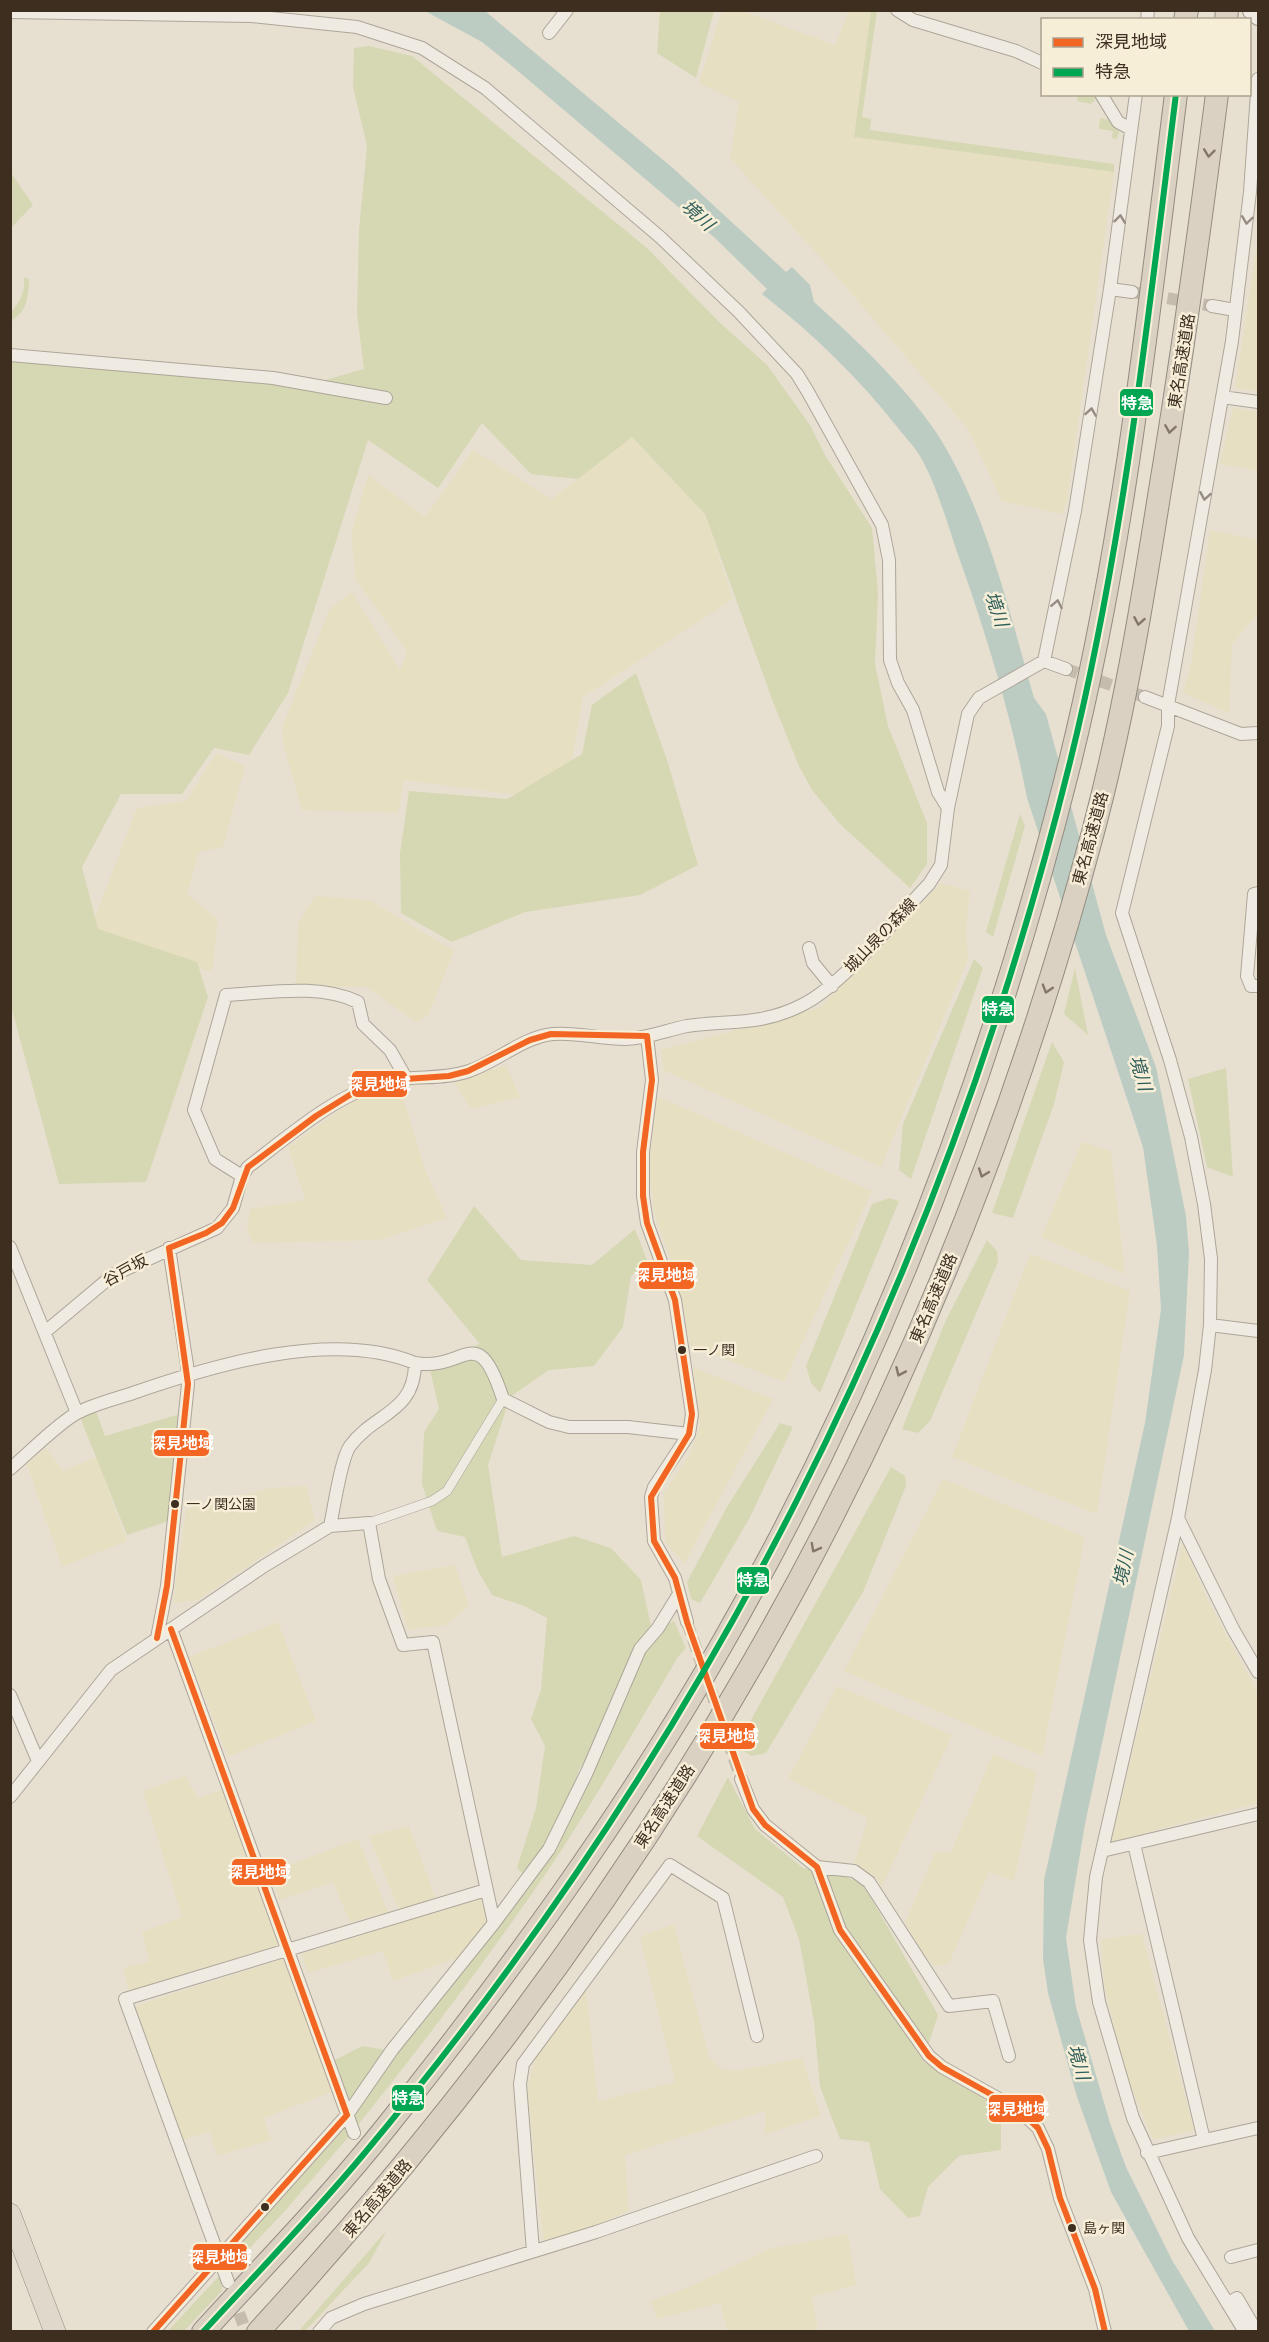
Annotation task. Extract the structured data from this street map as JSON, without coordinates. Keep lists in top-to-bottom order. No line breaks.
{"streets":{"highway":["東名高速道路"],"street":["城山泉の森線","谷戸坂"]},"water":["境川"],"places":["一ノ関","一ノ関公園","島ヶ関"],"lines":["transit line 特急","transit line 深見地域"],"legend":["深見地域","特急"]}
